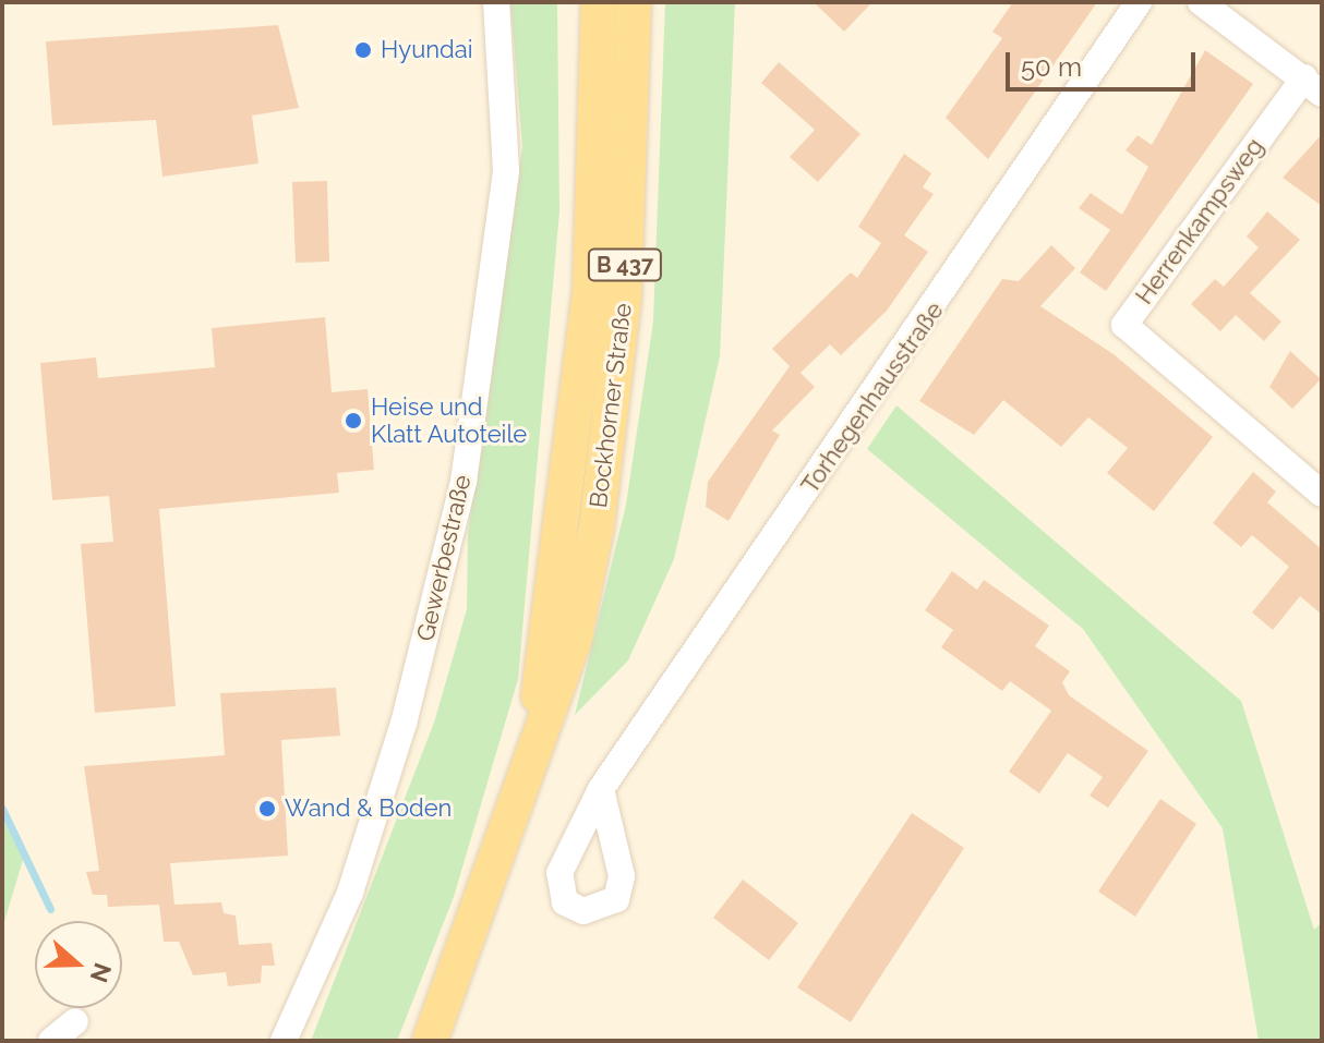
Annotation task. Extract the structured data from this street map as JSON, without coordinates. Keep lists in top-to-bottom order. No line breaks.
{"streets":{"main road":["B 437","Bockhorner Straße"],"street":["Herrenkampsweg","Torhegenhausstraße","Gewerbestraße"]},"places":["Hyundai","Heise und Klatt Autoteile","Wand & Boden"],"scale_bar":"50 m","north":"right"}
